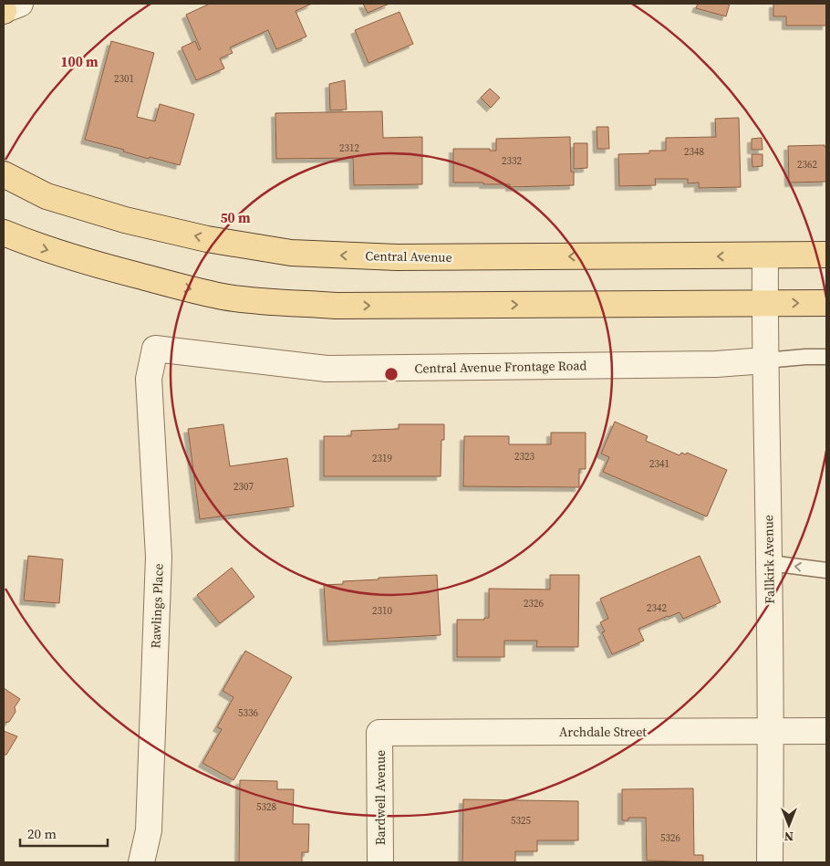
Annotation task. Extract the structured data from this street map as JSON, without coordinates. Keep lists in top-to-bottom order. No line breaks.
{"streets":{"main road":["Central Avenue"],"street":["Central Avenue Frontage Road","Fallkirk Avenue","Rawlings Place","Archdale Street","Bardwell Avenue"]},"crossings":[["Central Avenue","Fallkirk Avenue"],["Central Avenue Frontage Road","Fallkirk Avenue"],["Central Avenue Frontage Road","Rawlings Place"],["Fallkirk Avenue","Archdale Street"],["Archdale Street","Bardwell Avenue"]],"house_numbers":["2301","2312","2348","2332","2362","2323","2319","2341","2307","2326","2342","2310","5336","5328","5325","5326"],"scale_bar":"20 m","north":"bottom","rings":["100 m","50 m"]}
